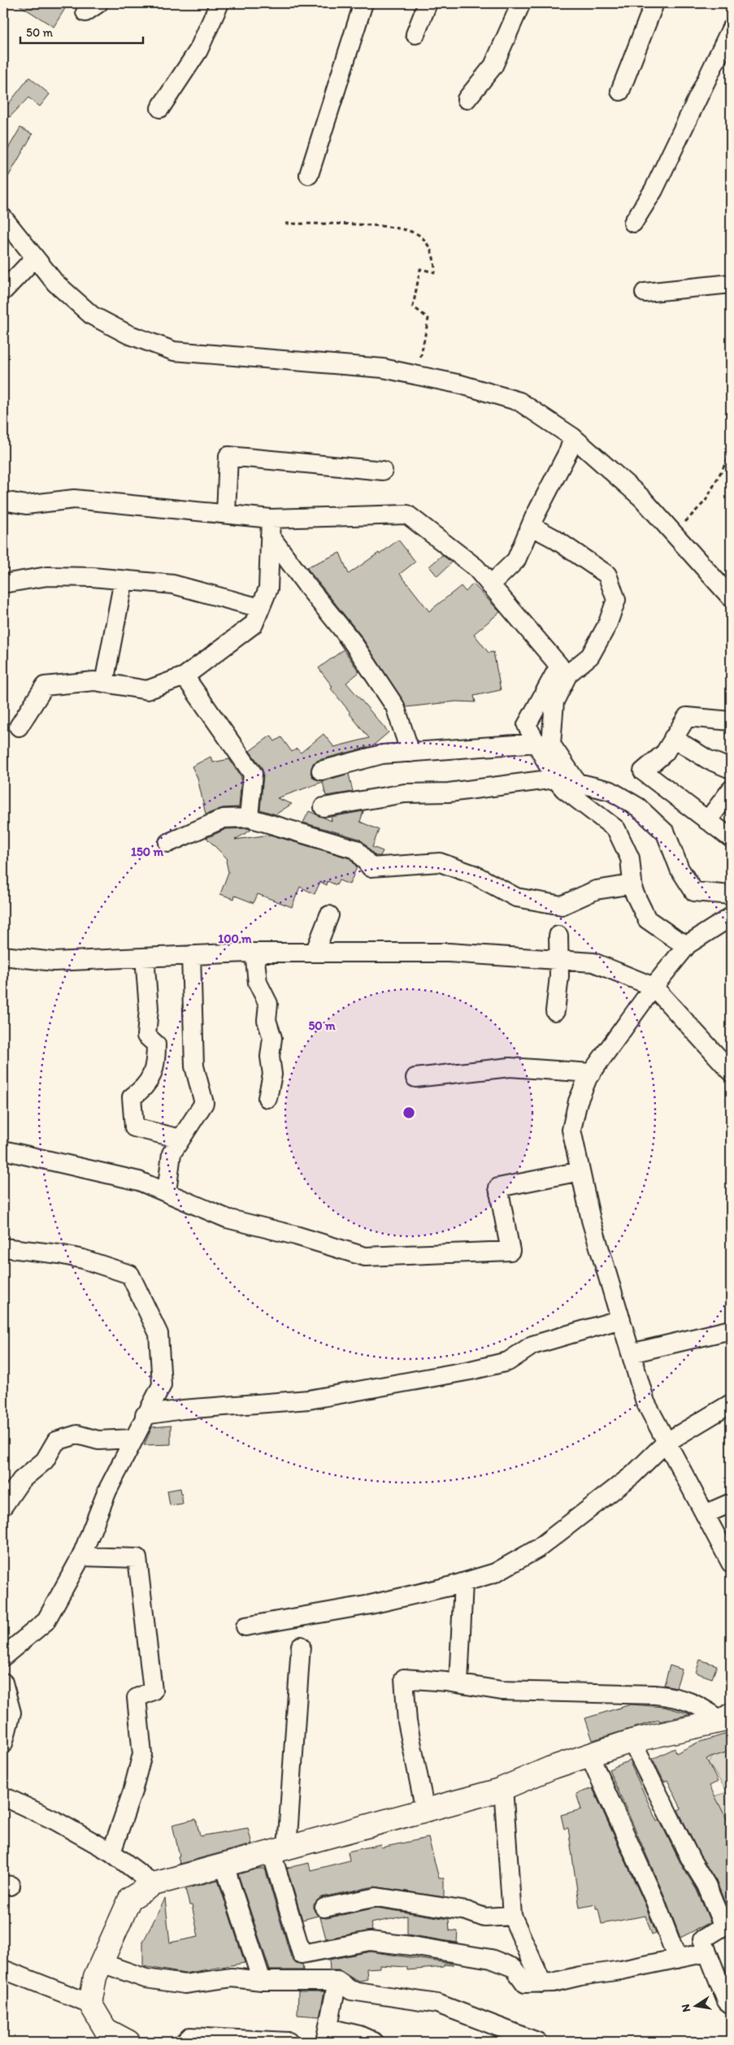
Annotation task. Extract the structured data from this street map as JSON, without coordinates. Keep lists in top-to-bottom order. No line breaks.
{"scale_bar":"50 m","north":"left","rings":["150 m","100 m","50 m"]}
